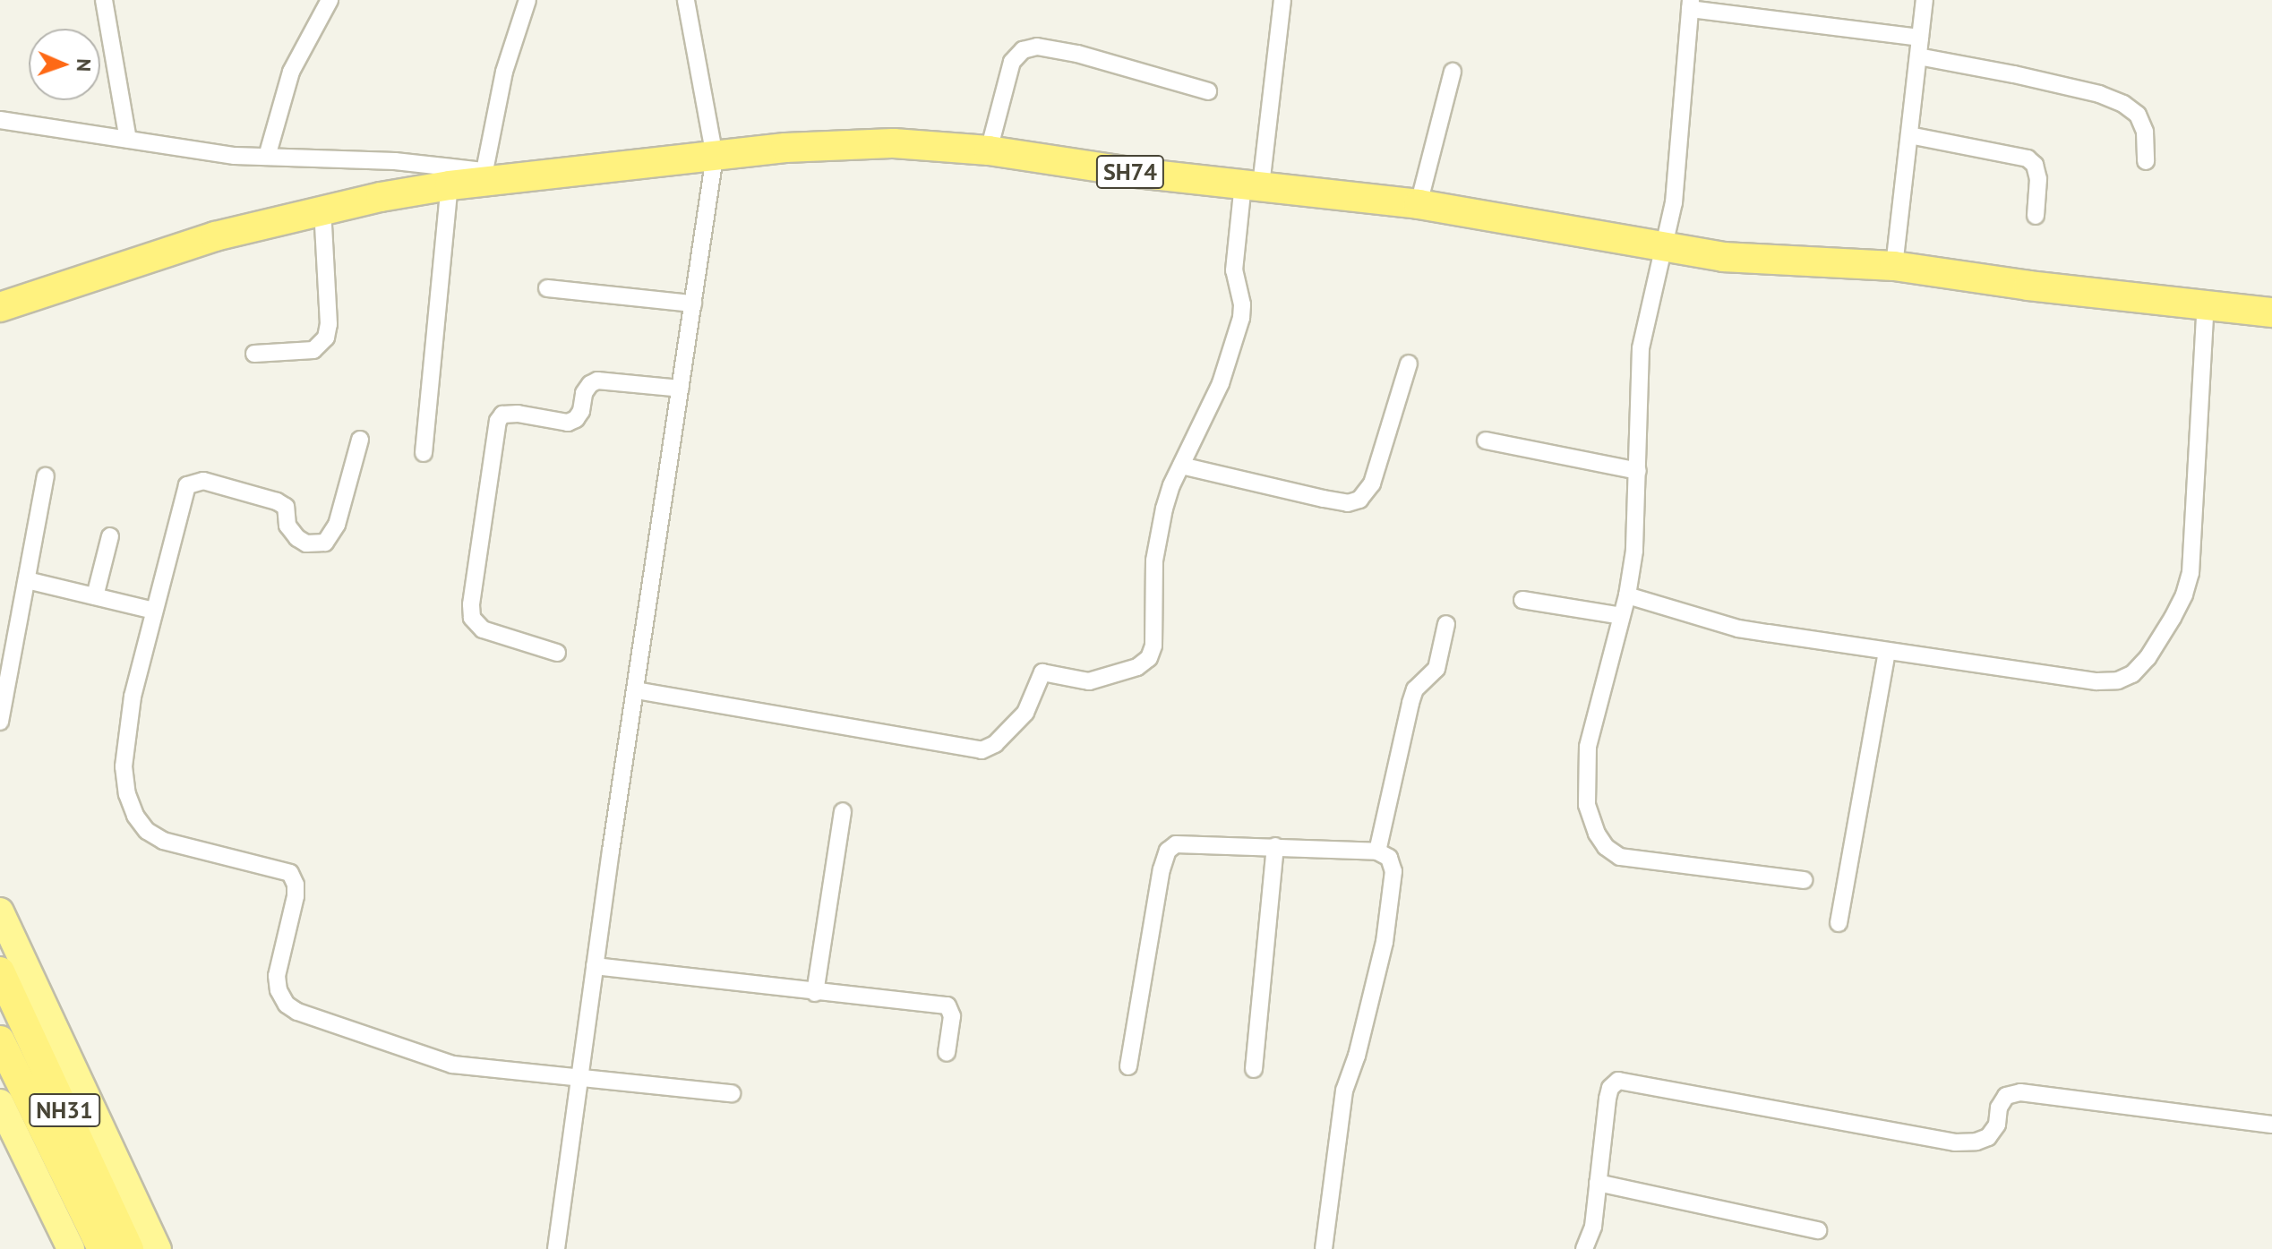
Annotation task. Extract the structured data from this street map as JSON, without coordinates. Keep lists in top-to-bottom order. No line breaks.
{"streets":{"highway":["SH74","NH31"]},"north":"right"}
